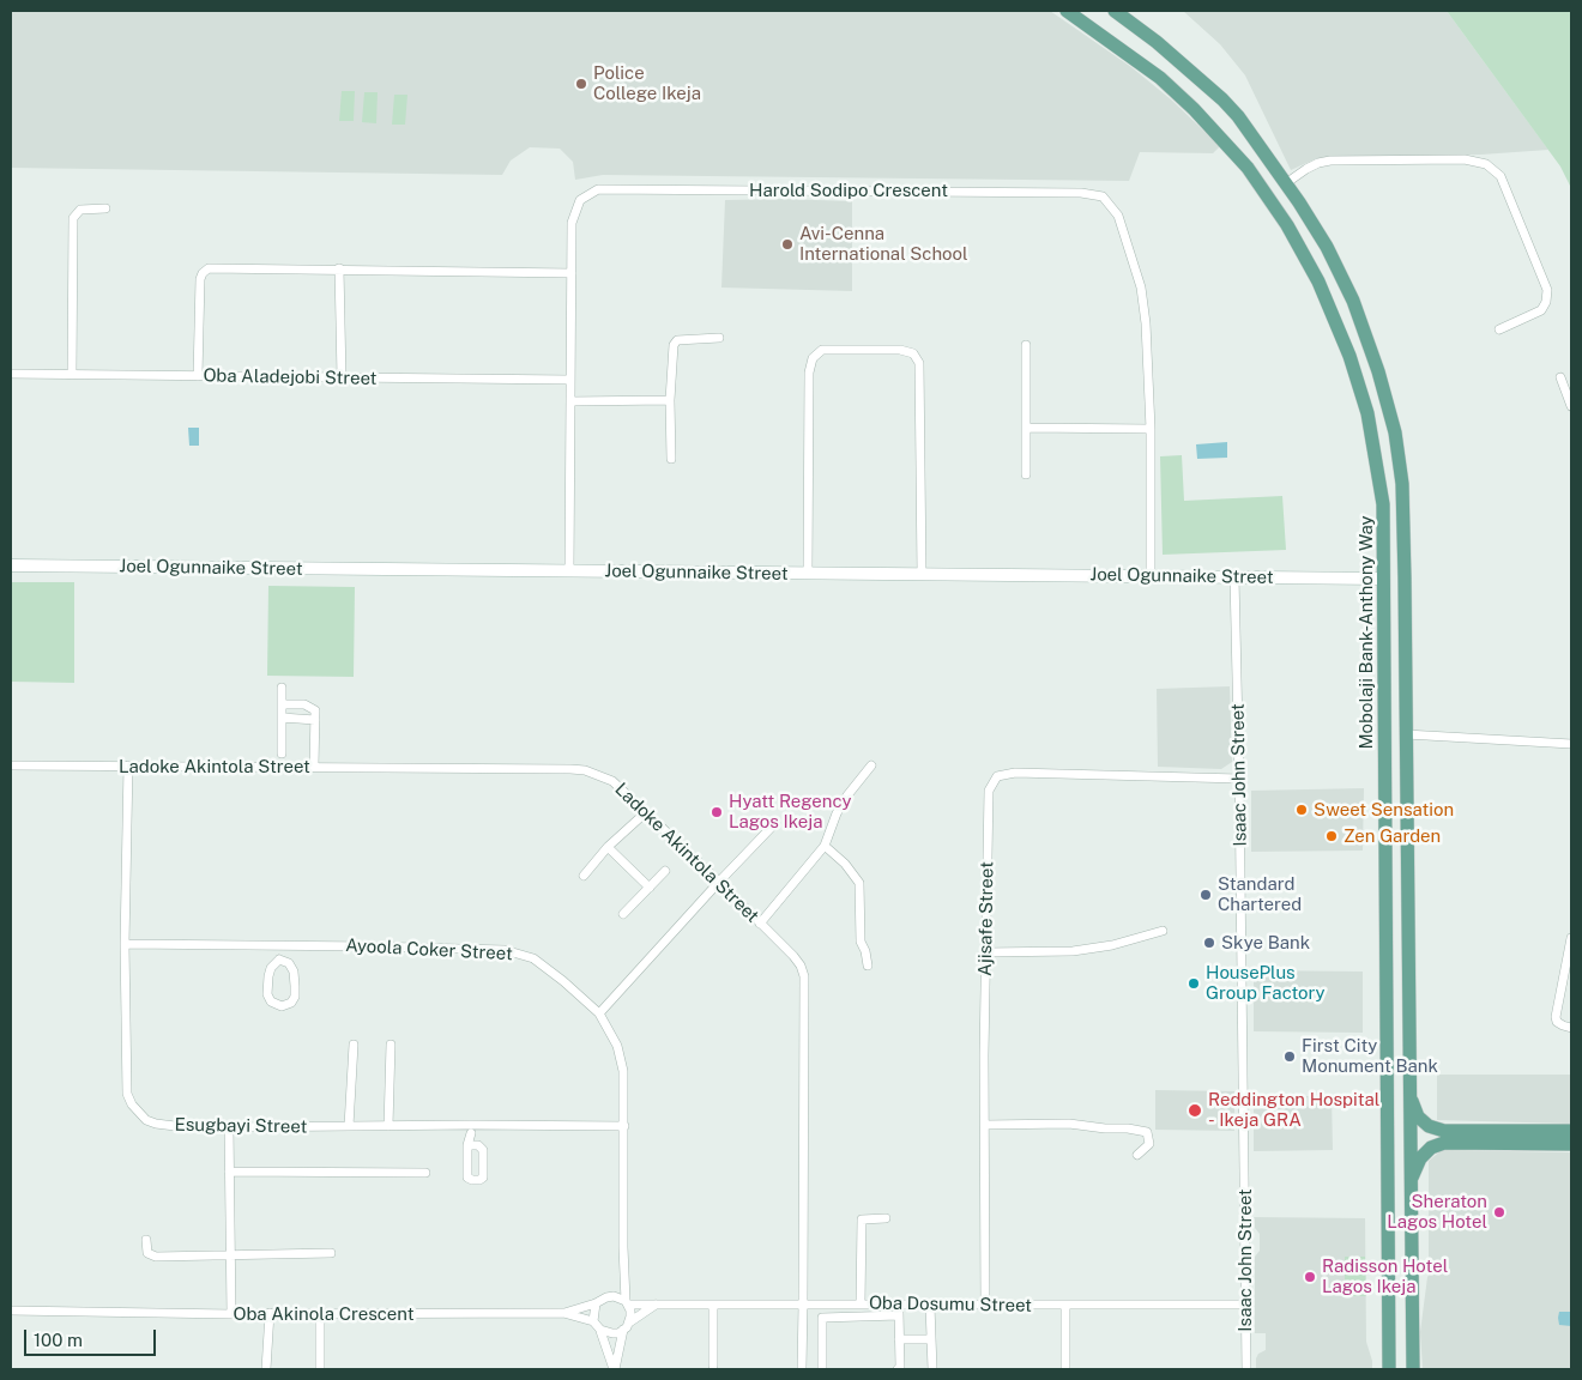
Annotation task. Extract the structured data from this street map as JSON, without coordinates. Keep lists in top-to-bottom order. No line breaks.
{"streets":{"main road":["Mobolaji Bank-Anthony Way"],"street":["Harold Sodipo Crescent","Oba Aladejobi Street","Joel Ogunnaike Street","Ladoke Akintola Street","Isaac John Street","Ajisafe Street","Ayoola Coker Street","Esugbayi Street","Oba Dosumu Street","Oba Akinola Crescent"]},"crossings":[["Harold Sodipo Crescent","Oba Aladejobi Street"],["Harold Sodipo Crescent","Joel Ogunnaike Street"],["Joel Ogunnaike Street","Mobolaji Bank-Anthony Way"],["Joel Ogunnaike Street","Isaac John Street"],["Ladoke Akintola Street","Esugbayi Street"],["Ladoke Akintola Street","Oba Dosumu Street"],["Isaac John Street","Ajisafe Street"],["Isaac John Street","Oba Dosumu Street"],["Ajisafe Street","Oba Dosumu Street"],["Ayoola Coker Street","Esugbayi Street"],["Ayoola Coker Street","Oba Dosumu Street"]],"places":["Police College Ikeja","Avi-Cenna International School","Sweet Sensation","Hyatt Regency Lagos Ikeja","Zen Garden","Standard Chartered","Skye Bank","HousePlus Group Factory","First City Monument Bank","Reddington Hospital - Ikeja GRA","Sheraton Lagos Hotel","Radisson Hotel Lagos Ikeja"],"scale_bar":"100 m"}
